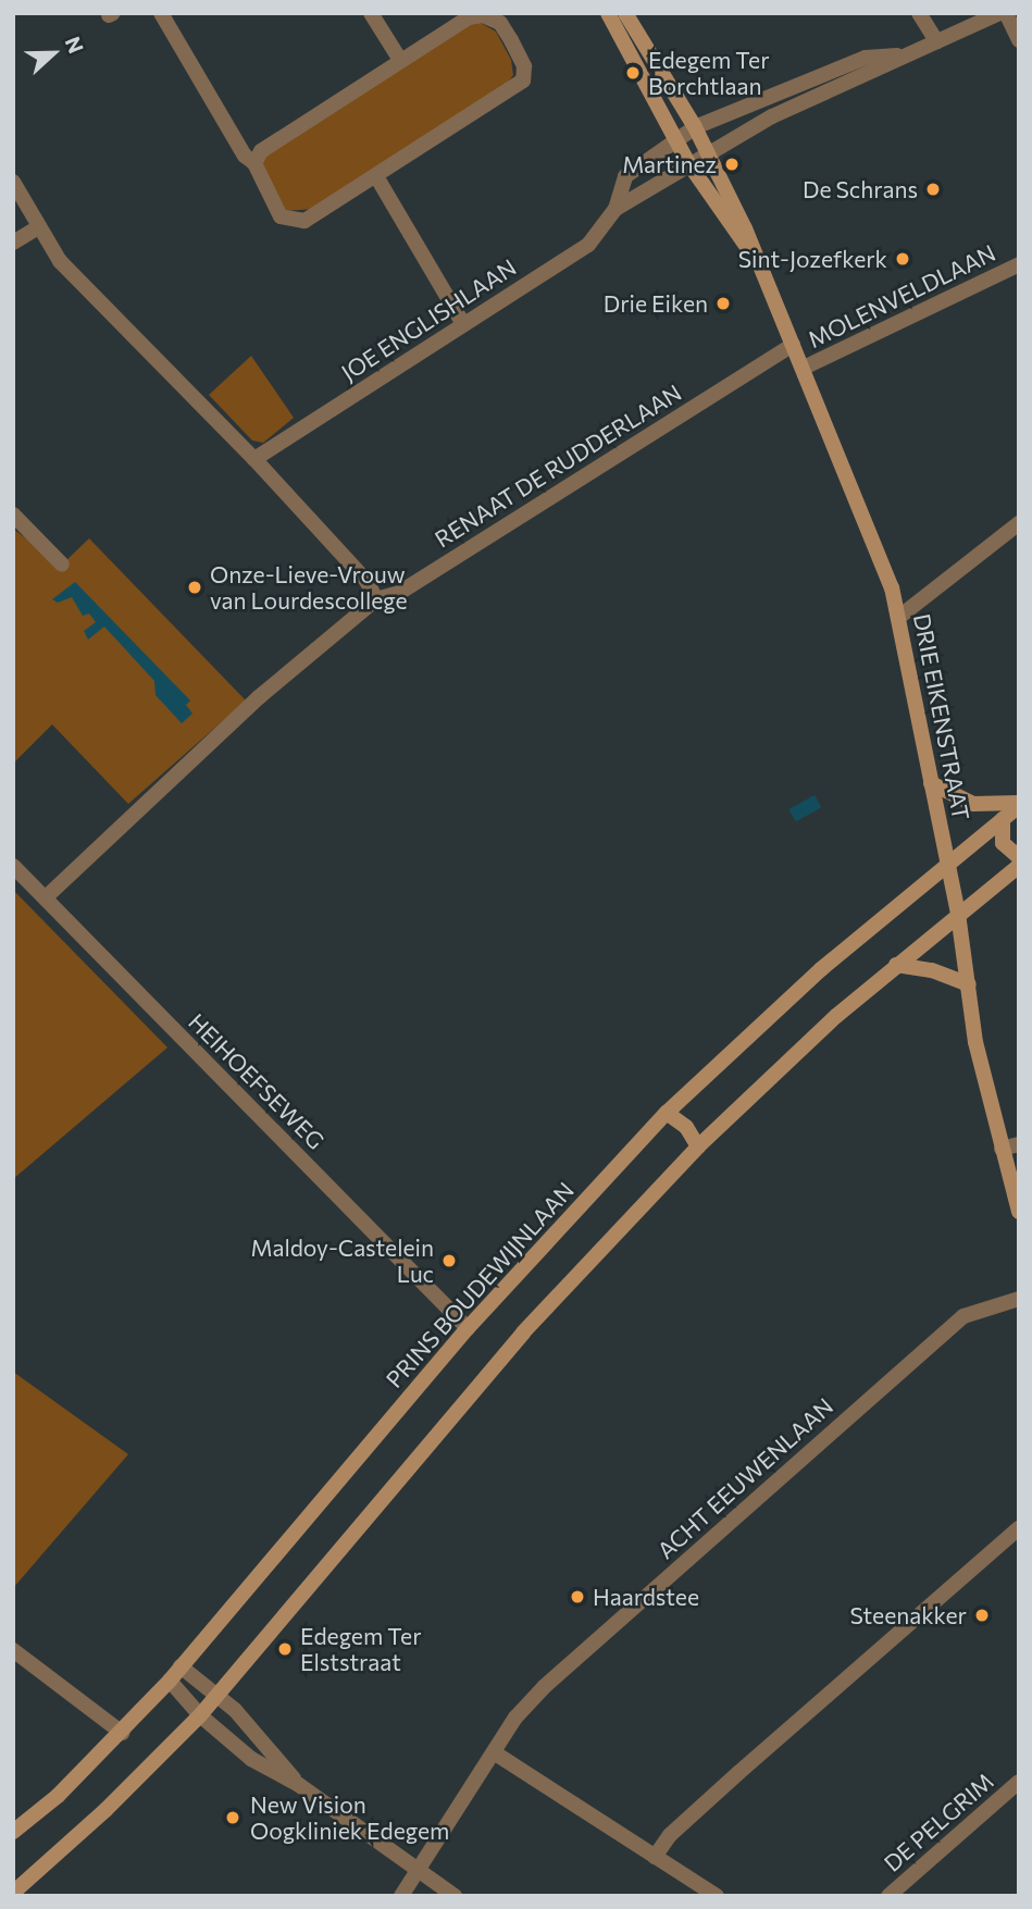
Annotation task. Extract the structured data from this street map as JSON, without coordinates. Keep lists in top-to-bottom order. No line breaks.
{"streets":{"main road":["DRIE EIKENSTRAAT","PRINS BOUDEWIJNLAAN"],"street":["MOLENVELDLAAN","JOE ENGLISHLAAN","RENAAT DE RUDDERLAAN","HEIHOEFSEWEG","ACHT EEUWENLAAN","DE PELGRIM"]},"crossings":[["MOLENVELDLAAN","DRIE EIKENSTRAAT"],["JOE ENGLISHLAAN","DRIE EIKENSTRAAT"],["RENAAT DE RUDDERLAAN","DRIE EIKENSTRAAT"],["RENAAT DE RUDDERLAAN","HEIHOEFSEWEG"],["DRIE EIKENSTRAAT","PRINS BOUDEWIJNLAAN"],["HEIHOEFSEWEG","PRINS BOUDEWIJNLAAN"]],"places":["Edegem Ter Borchtlaan","Martinez","De Schrans","Sint-Jozefkerk","Drie Eiken","Onze-Lieve-Vrouw van Lourdescollege","Maldoy-Castelein Luc","Haardstee","Steenakker","Edegem Ter Elststraat","New Vision Oogkliniek Edegem"],"north":"right"}
